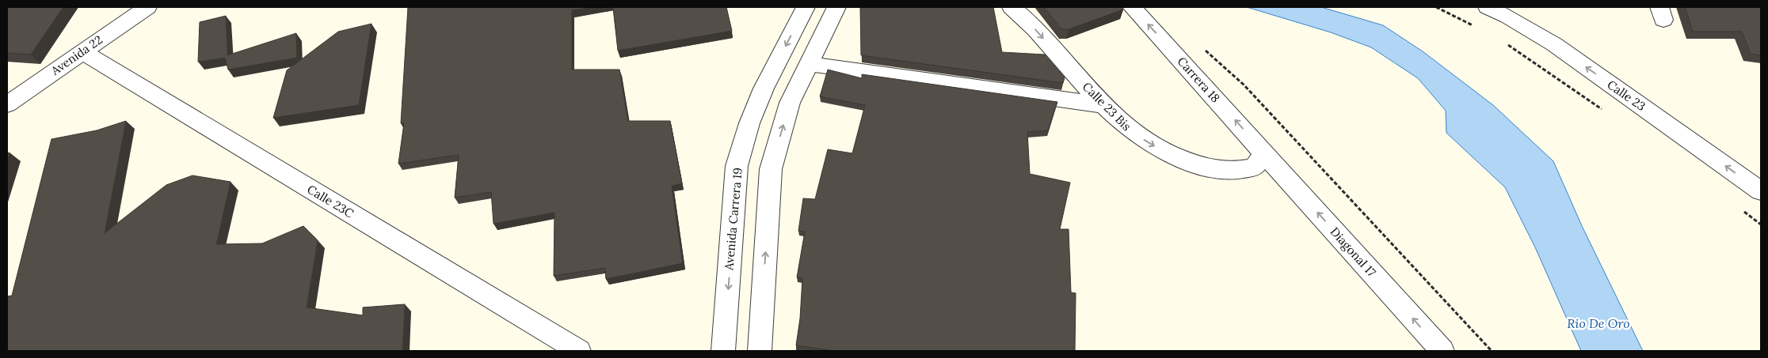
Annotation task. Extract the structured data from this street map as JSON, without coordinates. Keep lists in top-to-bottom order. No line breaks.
{"streets":{"street":["Avenida 22","Carrera 18","Calle 23","Calle 23 Bis","Calle 23C","Avenida Carrera 19","Diagonal 17"]},"crossings":[["Avenida 22","Calle 23C"],["Carrera 18","Calle 23 Bis"],["Carrera 18","Diagonal 17"],["Calle 23 Bis","Diagonal 17"]],"one_way":["Carrera 18","Calle 23","Diagonal 17"],"water":["Rio De Oro"]}
